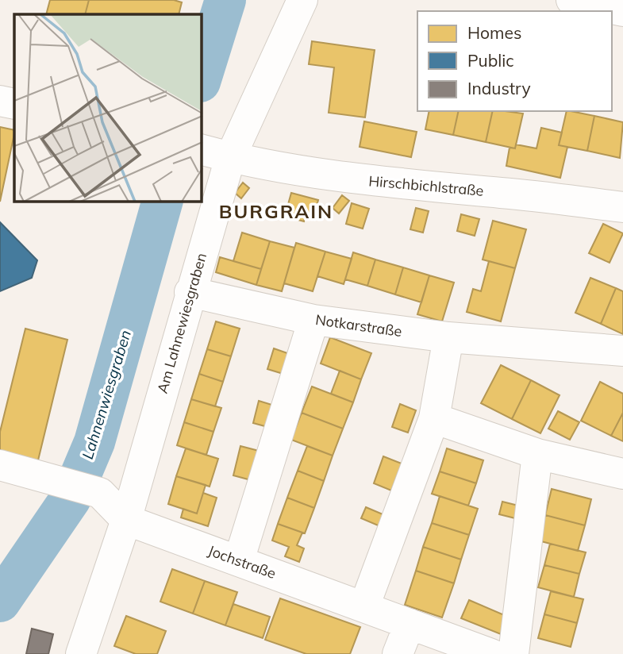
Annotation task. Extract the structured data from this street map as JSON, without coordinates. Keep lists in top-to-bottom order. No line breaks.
{"streets":{"street":["Hirschbichlstraße","Am Lahnewiesgraben","Notkarstraße","Jochstraße"]},"crossings":[["Hirschbichlstraße","Am Lahnewiesgraben"],["Am Lahnewiesgraben","Notkarstraße"],["Am Lahnewiesgraben","Jochstraße"]],"districts":["BURGRAIN"],"water":["Lahnenwiesgraben"],"legend":["Homes","Public","Industry"]}
